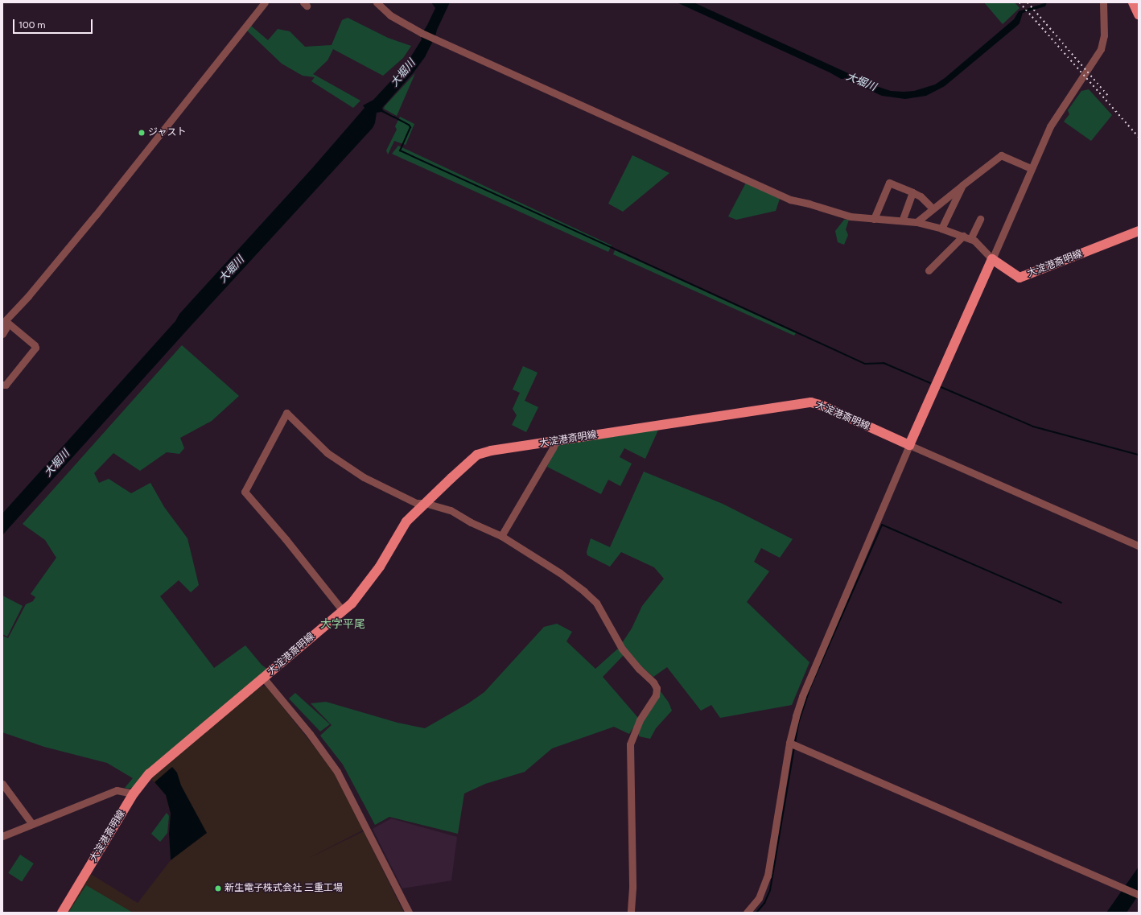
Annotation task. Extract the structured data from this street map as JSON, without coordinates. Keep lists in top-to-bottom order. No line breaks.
{"streets":{"main road":["大淀港斎明線"]},"districts":["大字平尾"],"water":["大堀川"],"places":["ジャスト","新生電子株式会社 三重工場"],"scale_bar":"100 m"}
